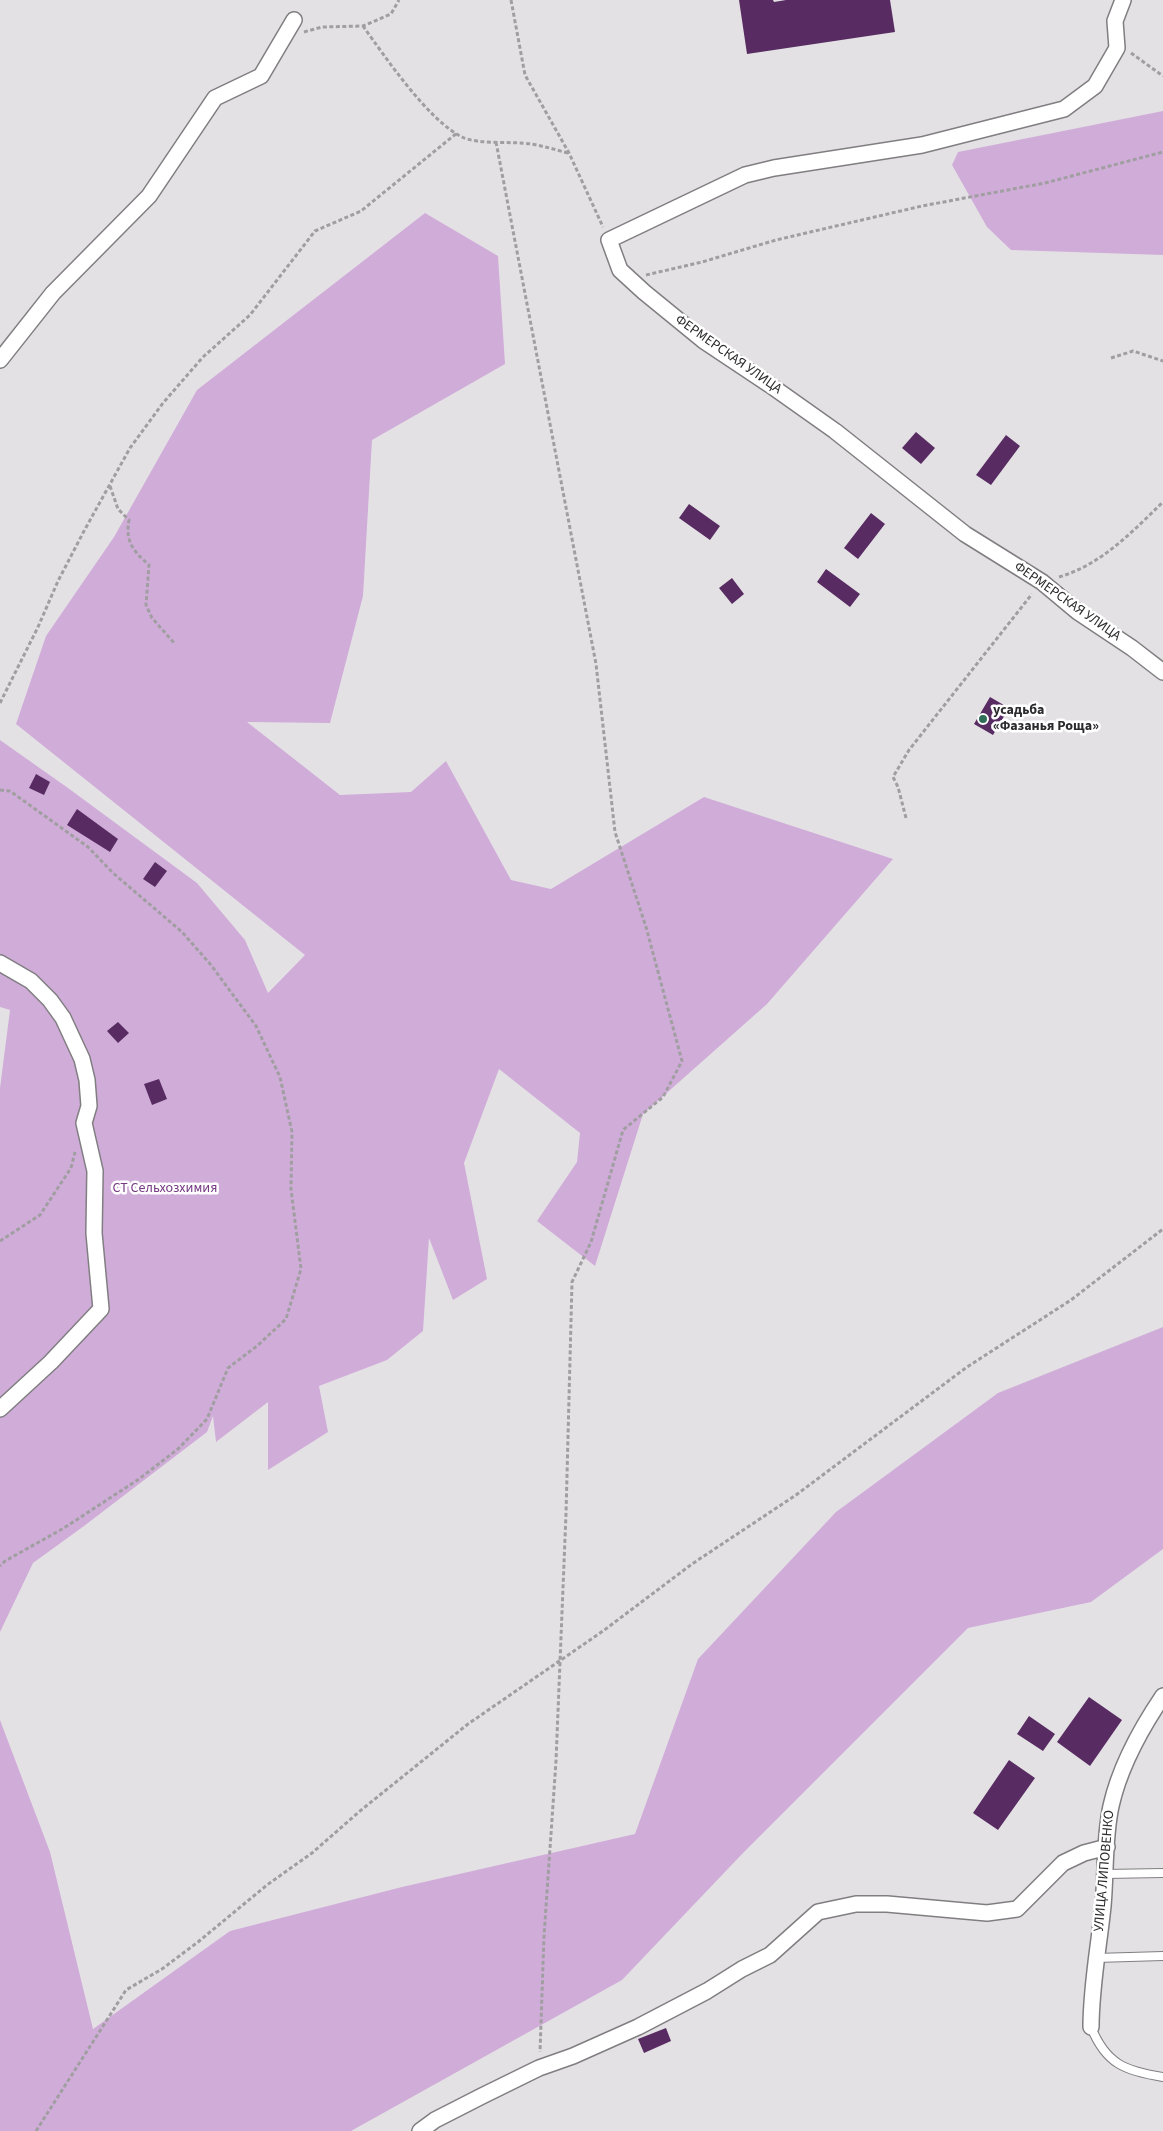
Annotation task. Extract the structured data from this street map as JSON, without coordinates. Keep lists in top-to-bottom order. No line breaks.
{"streets":{"street":["ФЕРМЕРСКАЯ УЛИЦА","УЛИЦА ЛИПОВЕНКО"]},"parks":["СТ Сельхозхимия"],"places":["усадьба «Фазанья Роща»"]}
